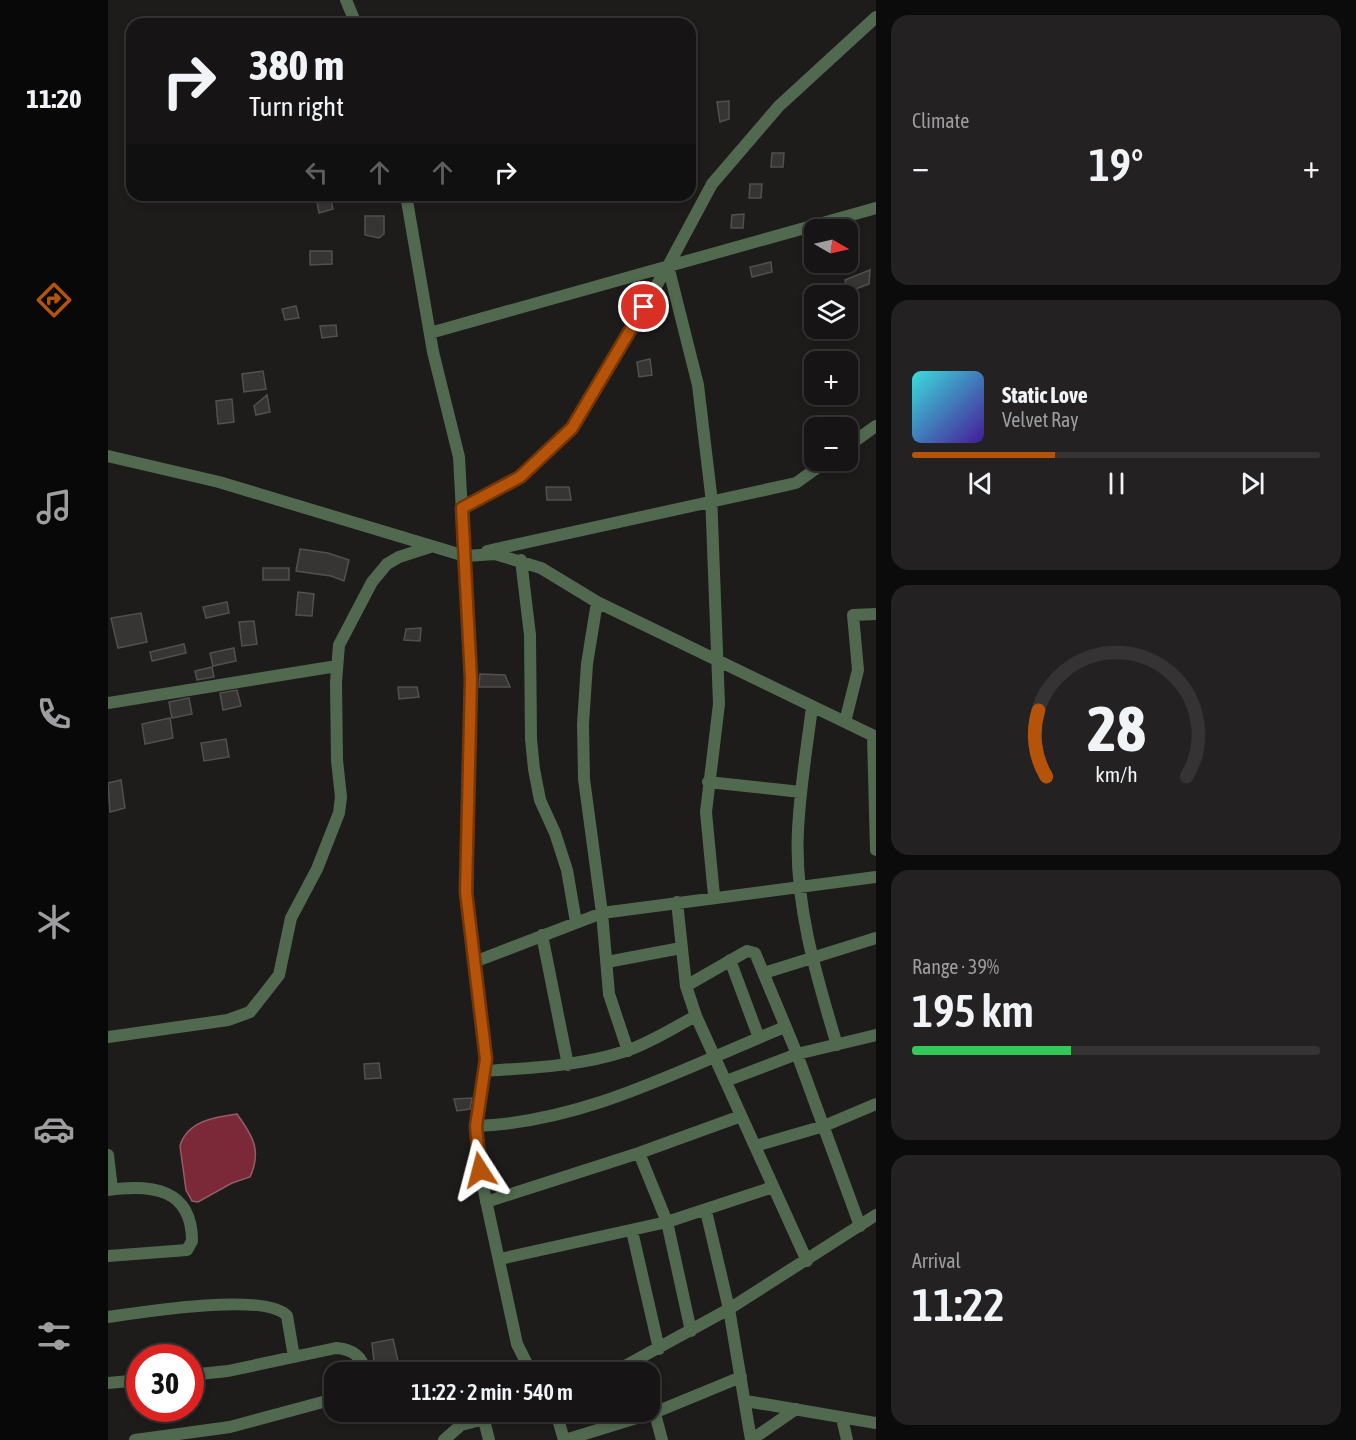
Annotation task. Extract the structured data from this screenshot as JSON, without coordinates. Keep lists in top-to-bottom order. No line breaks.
{"north":"right","page":{"tabs":"11:20","tile":["Climate",["Range · 39%","195 km"],["Arrival","11:22"]],"turn":["380 m","Turn right"],"heat":["−","19°","+"],"map_buttons":["+","−"],"song":["Static Love","Velvet Ray"],"limit":"30","trip":"11:22 · 2 min · 540 m","gauge":["28","km/h"]}}
